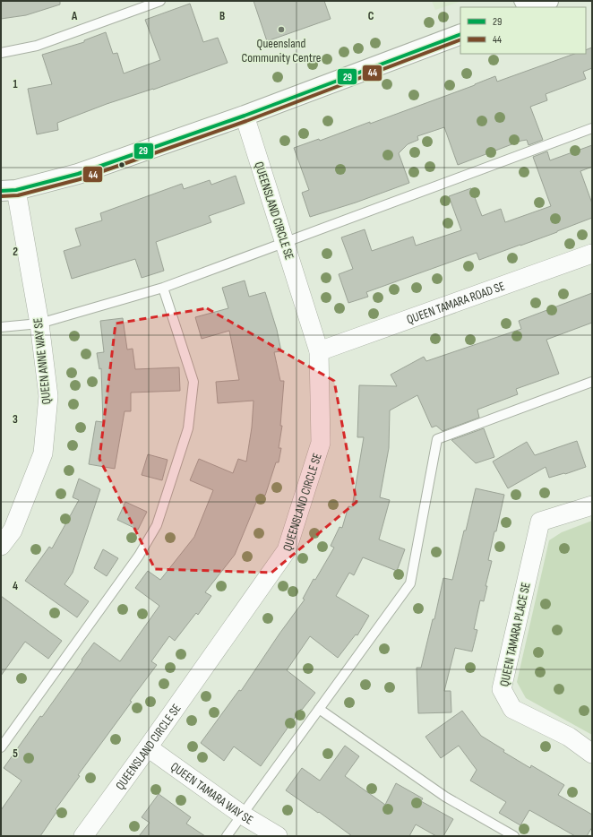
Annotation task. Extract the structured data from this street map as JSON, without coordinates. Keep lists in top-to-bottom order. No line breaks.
{"streets":{"street":["QUEENSLAND CIRCLE SE","QUEEN TAMARA ROAD SE","QUEEN ANNE WAY SE","QUEEN TAMARA PLACE SE","QUEEN TAMARA WAY SE"]},"crossings":[["QUEENSLAND CIRCLE SE","QUEEN TAMARA ROAD SE"],["QUEENSLAND CIRCLE SE","QUEEN TAMARA WAY SE"]],"places":["Queensland Community Centre"],"lines":["transit line 29","transit line 44"],"legend":["29","44"],"grid":{"columns":["A","B","C"],"rows":["1","2","3","4","5"]}}
